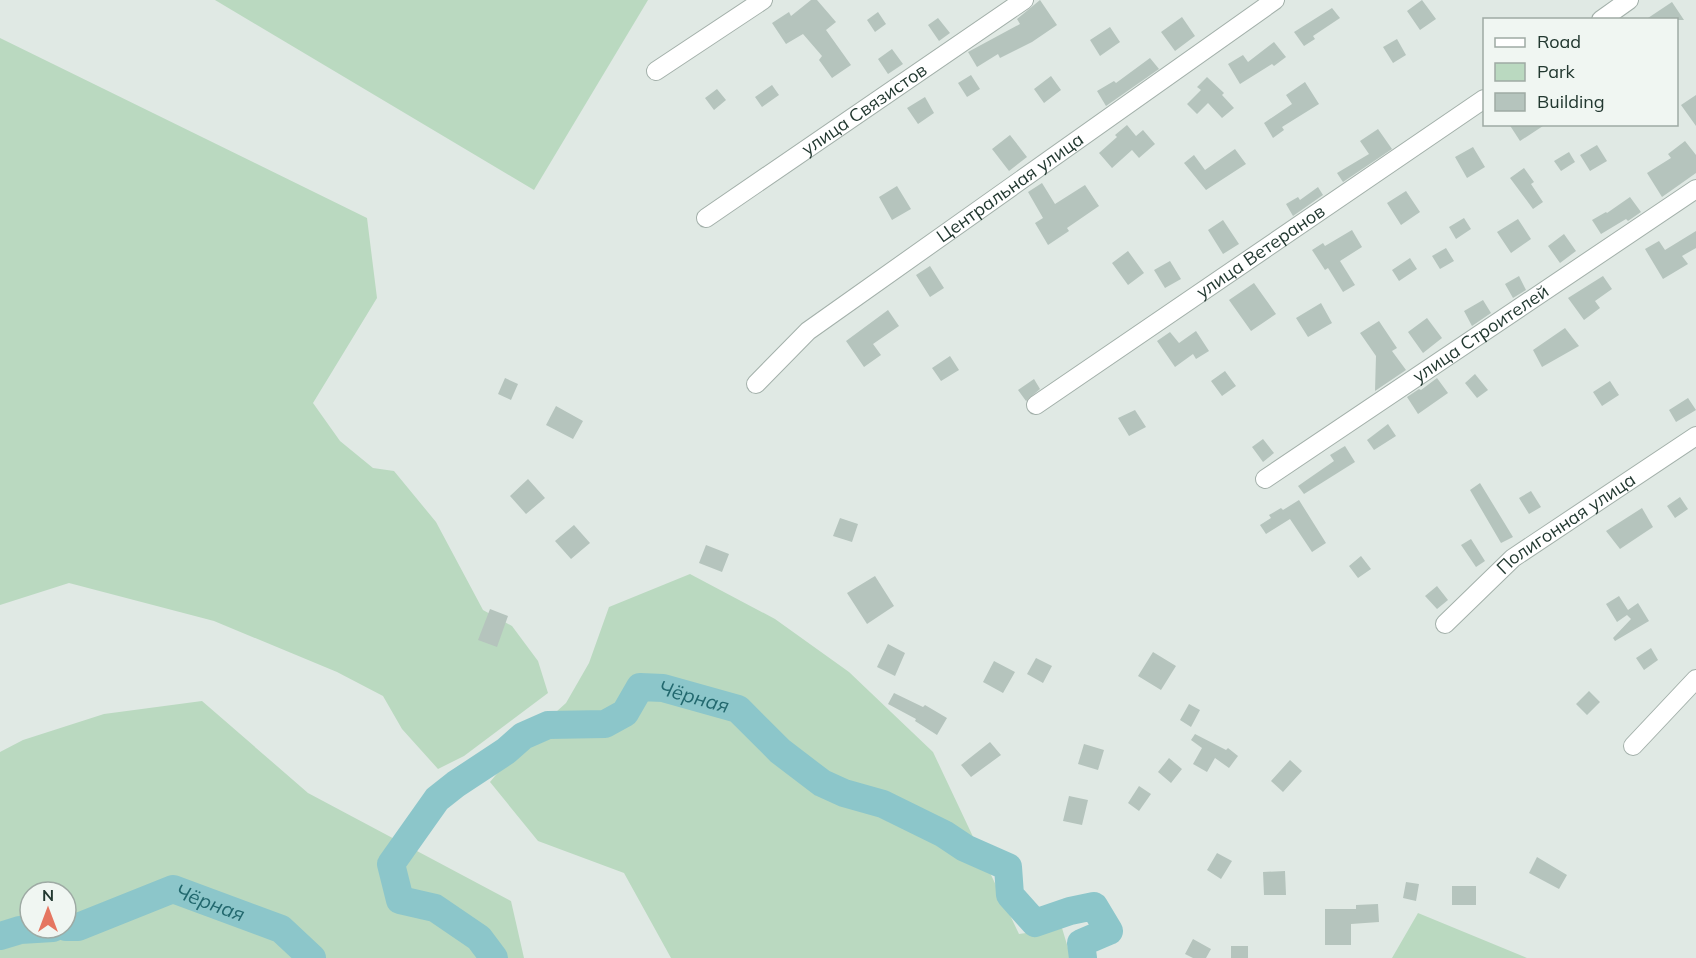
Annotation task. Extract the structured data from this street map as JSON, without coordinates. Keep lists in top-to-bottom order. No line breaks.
{"streets":{"street":["улица Связистов","Центральная улица","улица Ветеранов","улица Строителей","Полигонная улица"]},"water":["Чёрная"],"legend":["Road","Park","Building"],"north":"top"}
